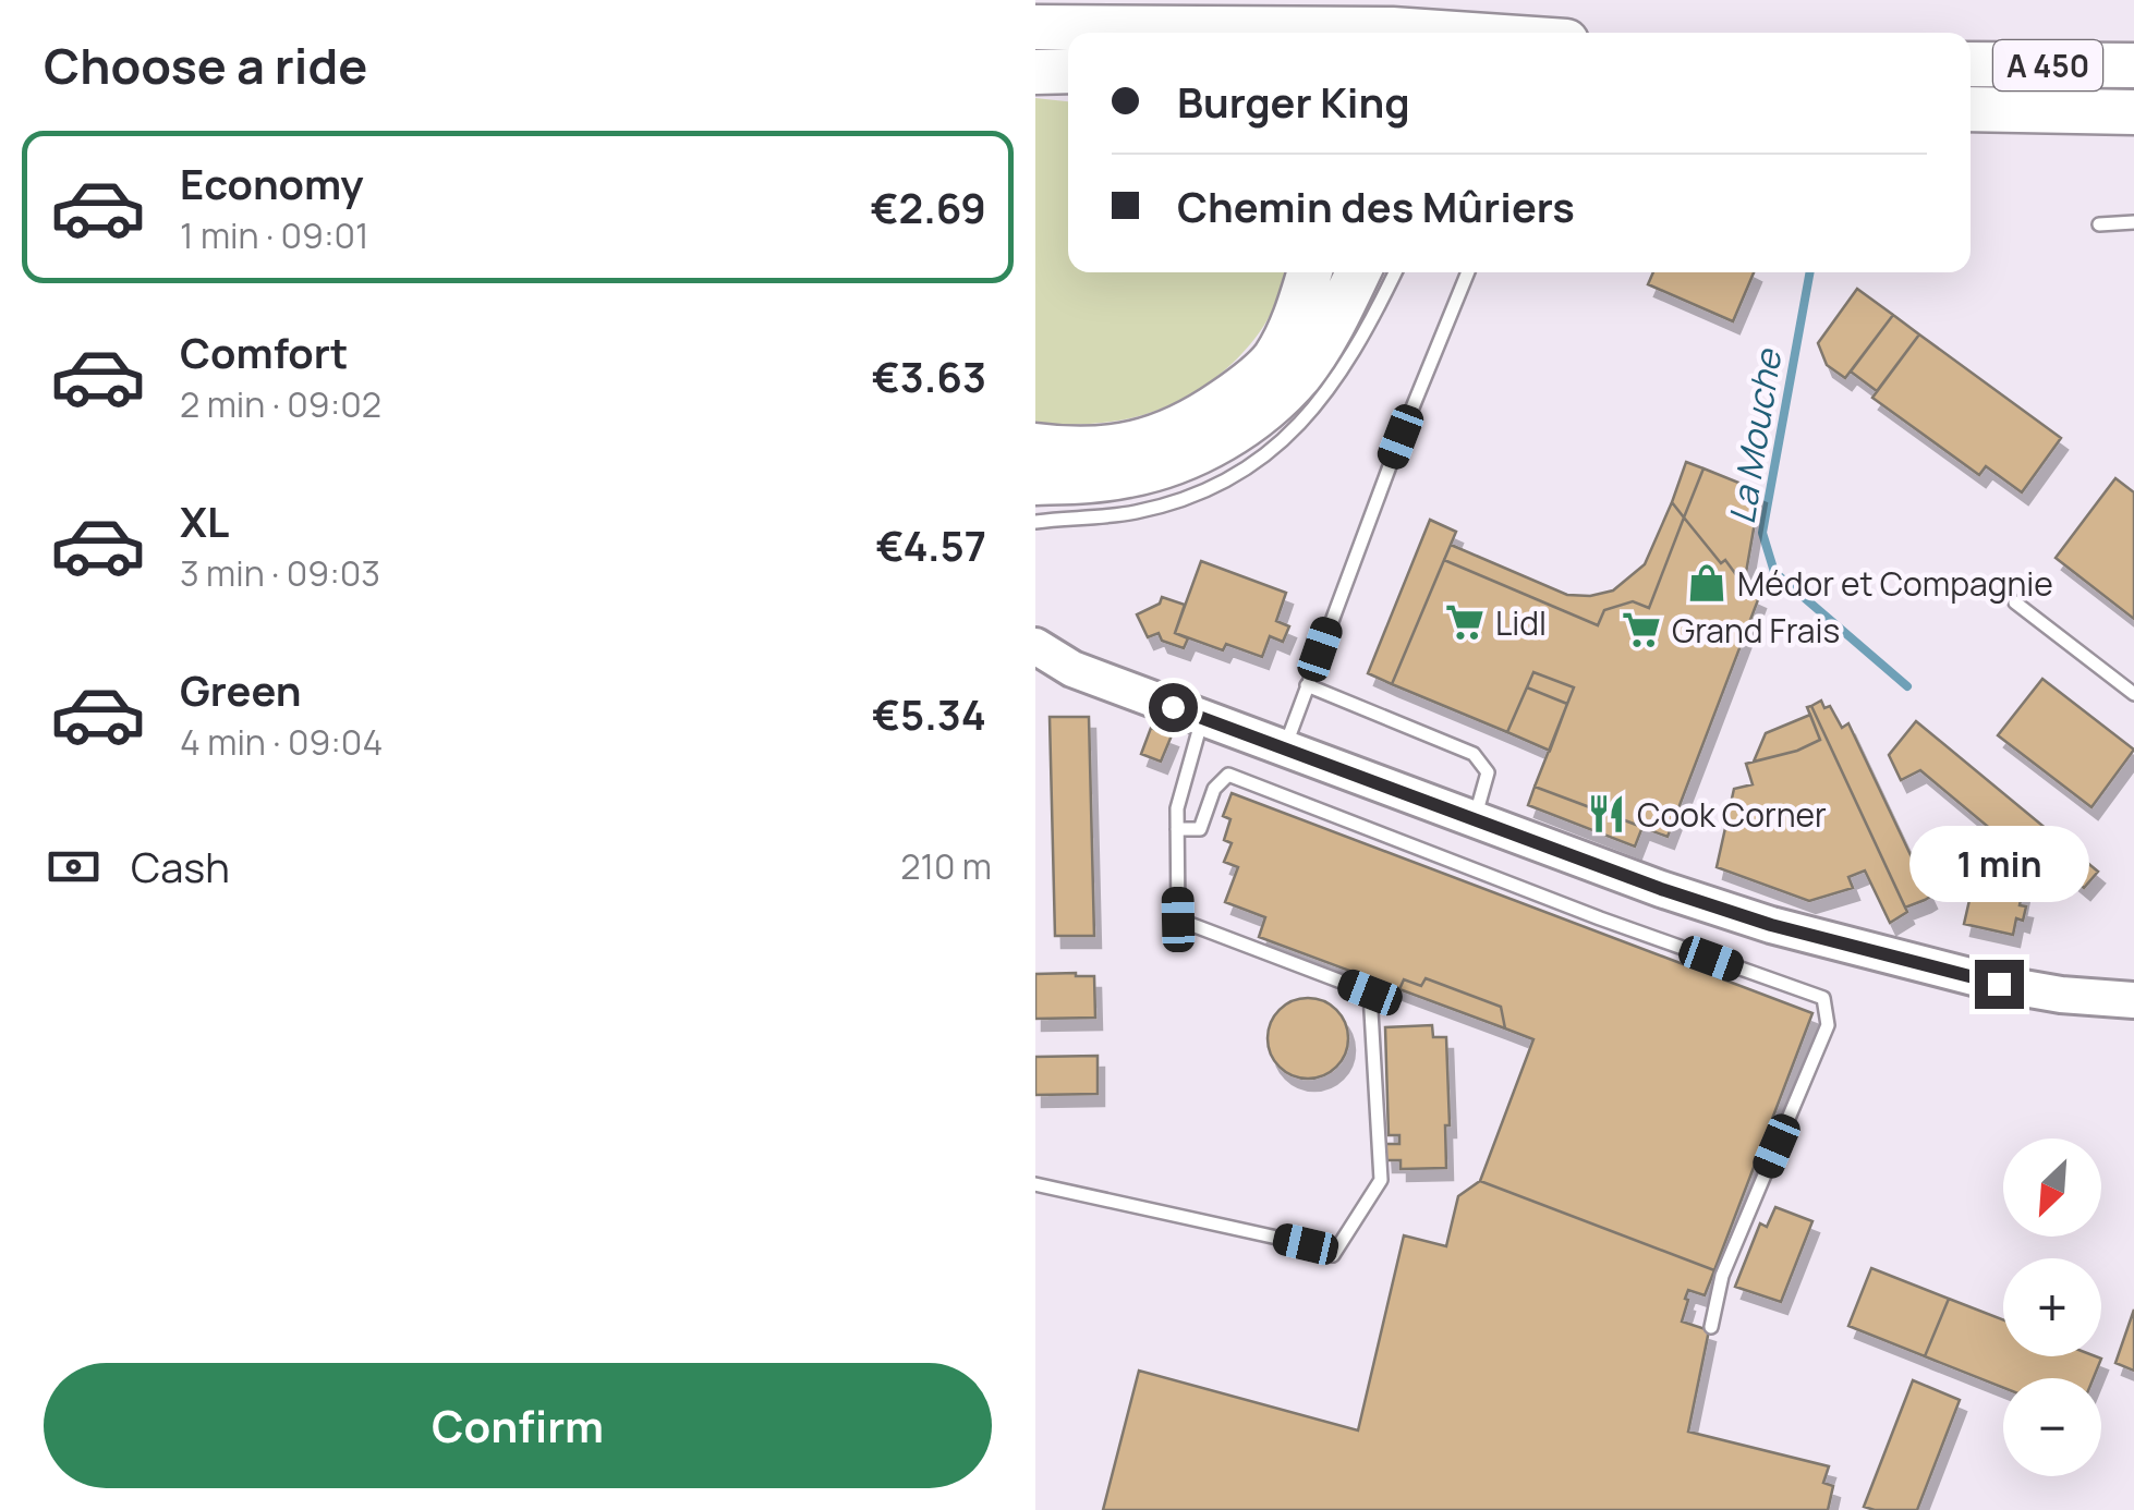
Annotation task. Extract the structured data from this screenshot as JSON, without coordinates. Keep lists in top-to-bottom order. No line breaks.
{"streets":{"highway":["A 450"]},"water":["La Mouche"],"places":{"shop":["Médor et Compagnie"],"supermarket":["Lidl","Grand Frais"],"restaurant":["Cook Corner"]},"north":"bottom left","page":{"heading":"Choose a ride","banner":["Burger King","Chemin des Mûriers"],"list":[{"name":"Economy","note":"1 min · 09:01","value":"€2.69"},{"name":"Comfort","note":"2 min · 09:02","value":"€3.63"},{"name":"XL","note":"3 min · 09:03","value":"€4.57"},{"name":"Green","note":"4 min · 09:04","value":"€5.34"}],"pay":["Cash","210 m"],"bubble":"1 min","map_buttons":["+","−"],"buttons":"Confirm"}}
